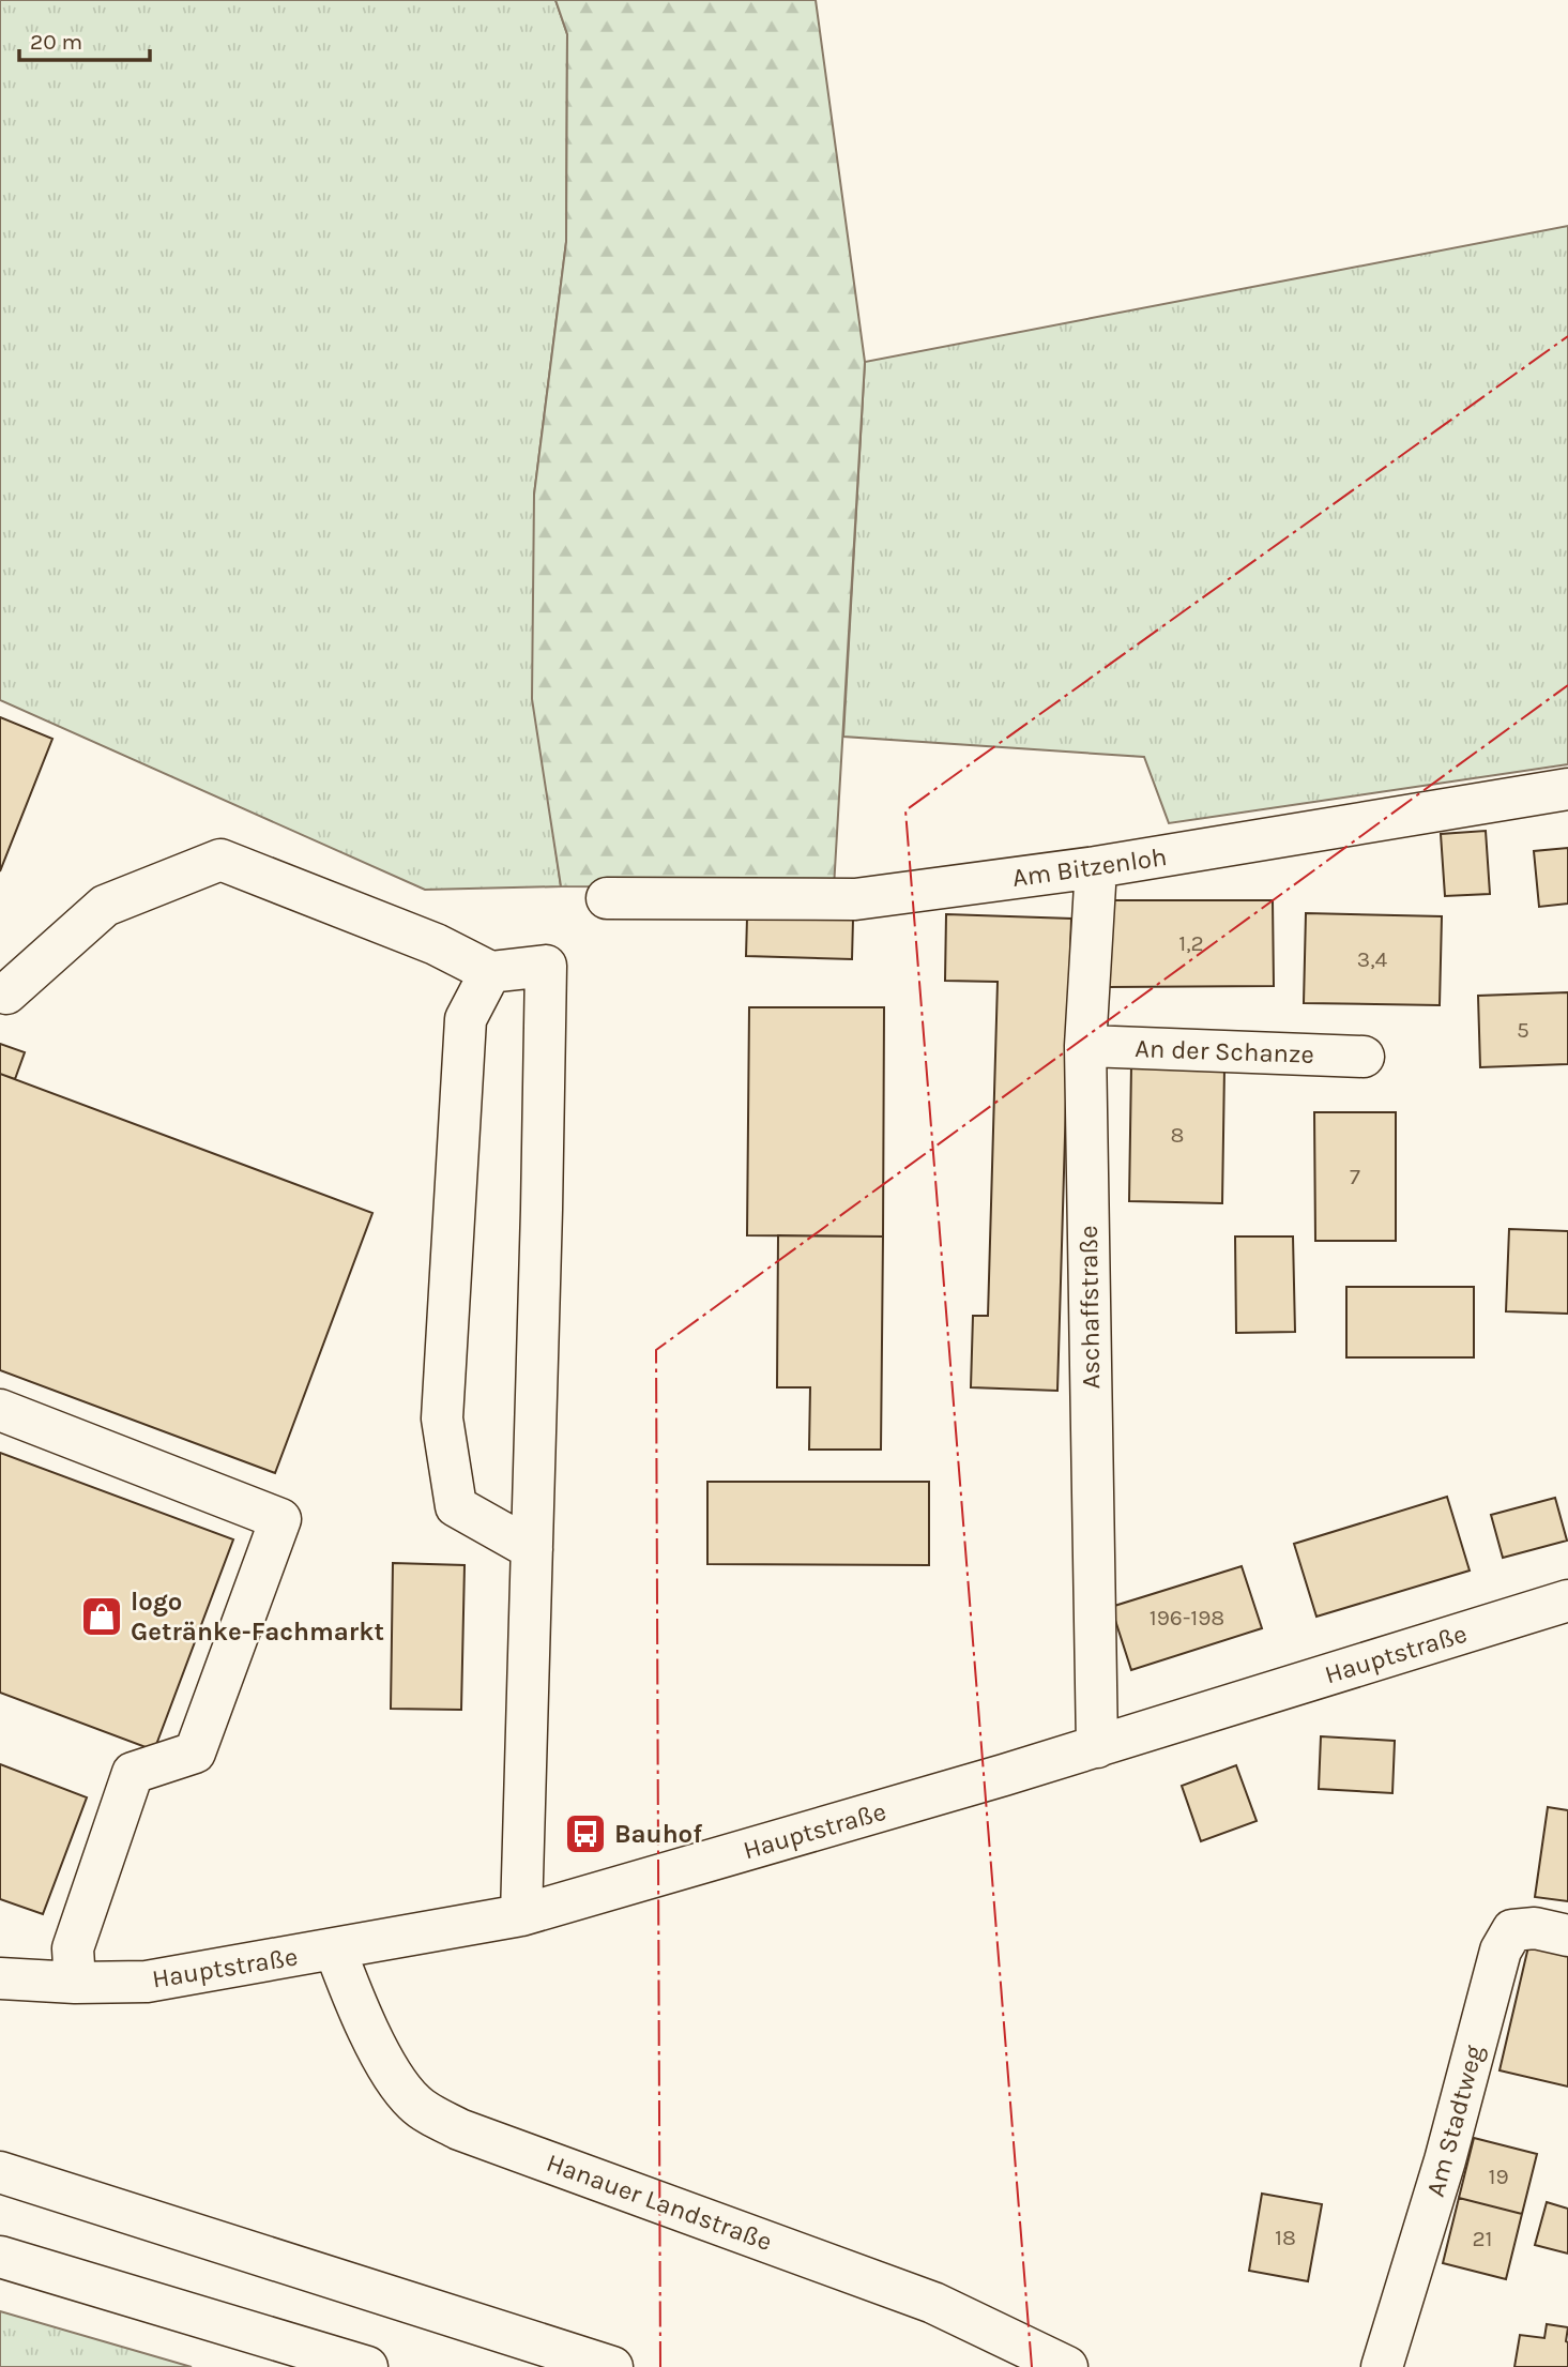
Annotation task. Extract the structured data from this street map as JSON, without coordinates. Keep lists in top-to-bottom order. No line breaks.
{"streets":{"main road":["Am Bitzenloh","An der Schanze","Aschaffstraße","Hauptstraße","Am Stadtweg","Hanauer Landstraße"]},"crossings":[["Am Bitzenloh","Aschaffstraße"],["An der Schanze","Aschaffstraße"],["Aschaffstraße","Hauptstraße"],["Hauptstraße","Hanauer Landstraße"]],"places":{"shop":["logo Getränke-Fachmarkt"],"bus stop":["Bauhof"]},"house_numbers":["1,2","3,4","5","8","7","196-198","19","18","21"],"scale_bar":"20 m"}
